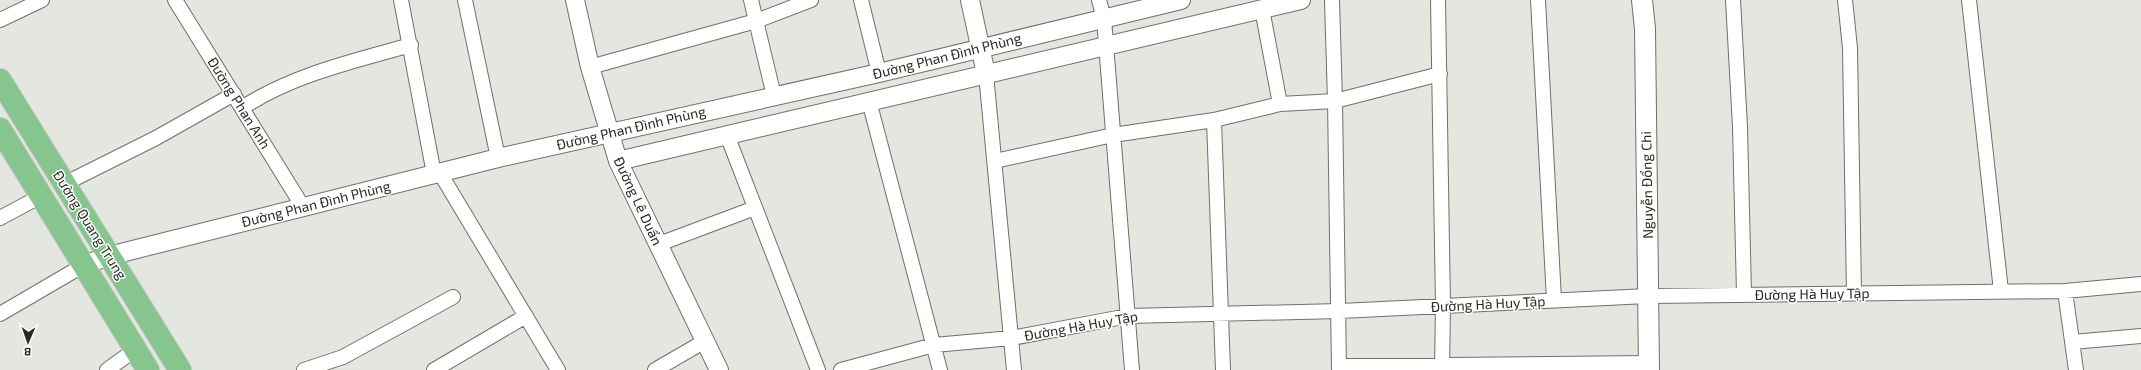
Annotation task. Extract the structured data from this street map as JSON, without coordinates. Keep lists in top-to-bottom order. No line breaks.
{"streets":{"highway":["Đường Quang Trung"],"main road":["Nguyễn Đổng Chi"],"street":["Đường Phan Đình Phùng","Đường Phan Anh","Đường Lê Duẩn","Đường Hà Huy Tập"]},"crossings":[["Đường Phan Đình Phùng","Đường Phan Anh"],["Đường Phan Đình Phùng","Đường Lê Duẩn"],["Đường Phan Đình Phùng","Đường Quang Trung"],["Nguyễn Đổng Chi","Đường Hà Huy Tập"]],"north":"bottom"}
